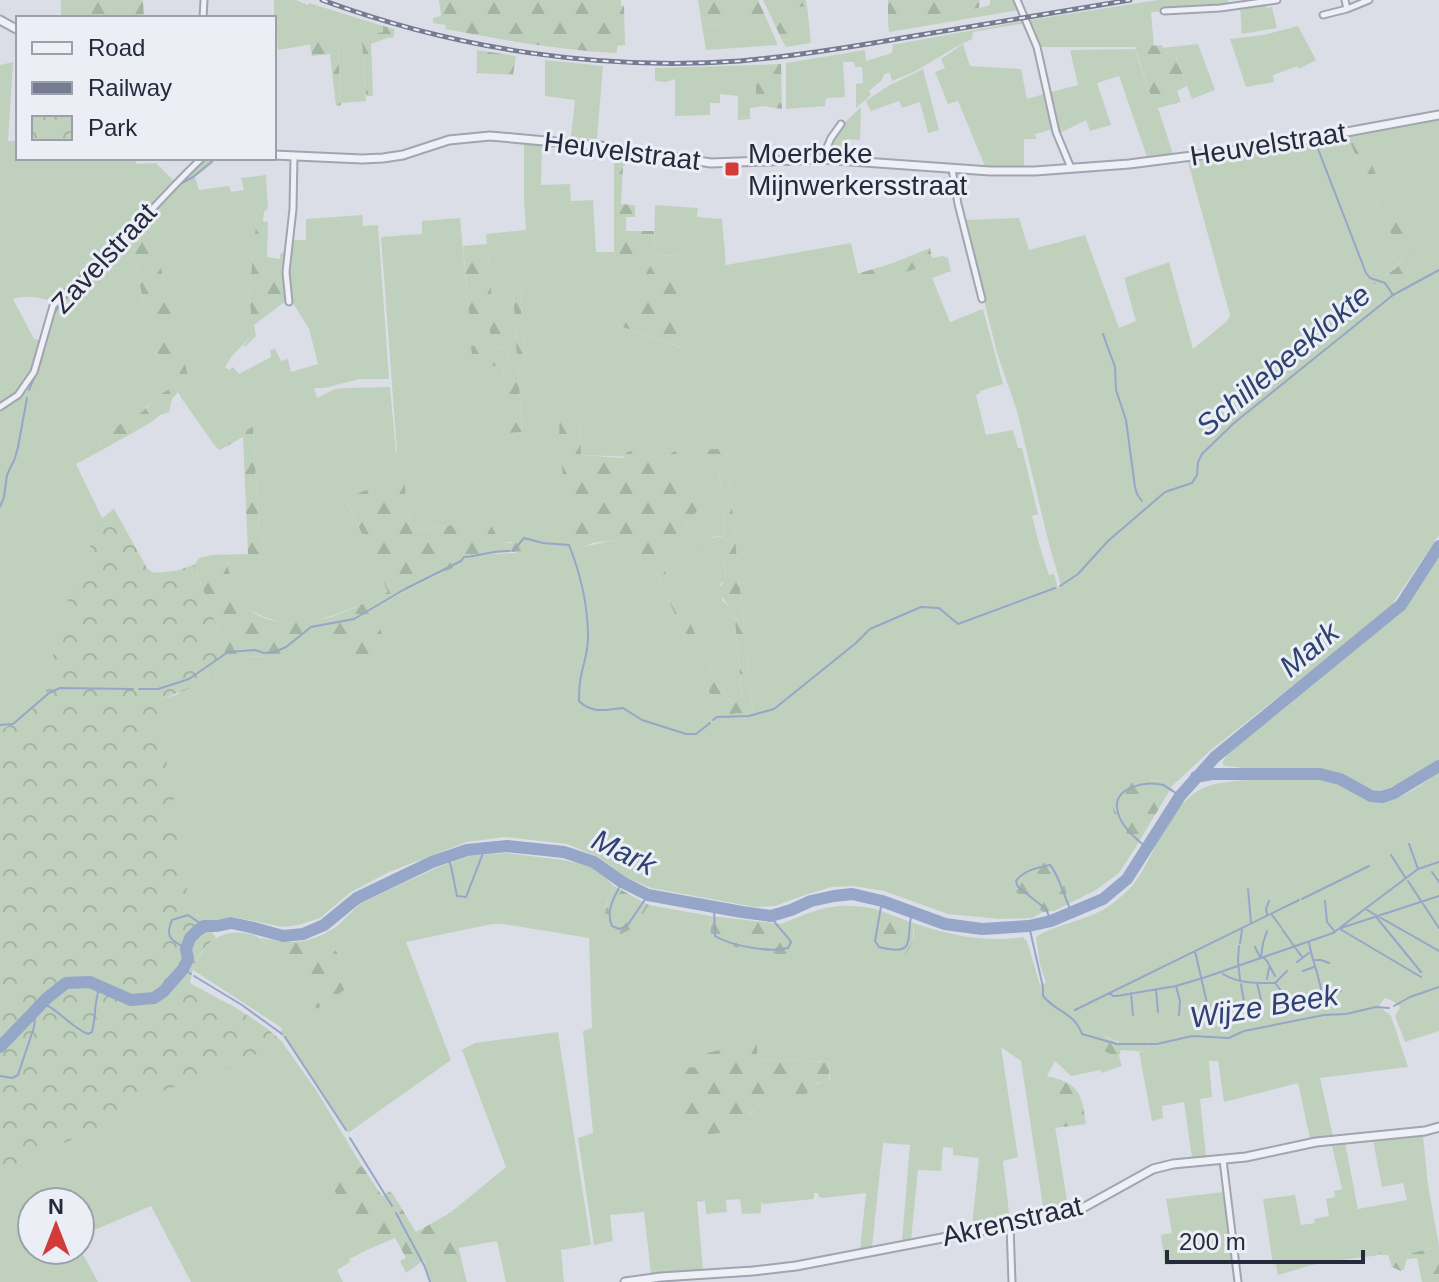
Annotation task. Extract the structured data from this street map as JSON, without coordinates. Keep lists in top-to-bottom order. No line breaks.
{"streets":{"street":["Heuvelstraat","Zavelstraat","Akrenstraat"]},"water":["Schillebeeklokte","Mark","Wijze Beek"],"places":{"transit":["Moerbeke Mijnwerkersstraat"]},"legend":["Road","Railway","Park"],"scale_bar":"200 m","north":"top"}
